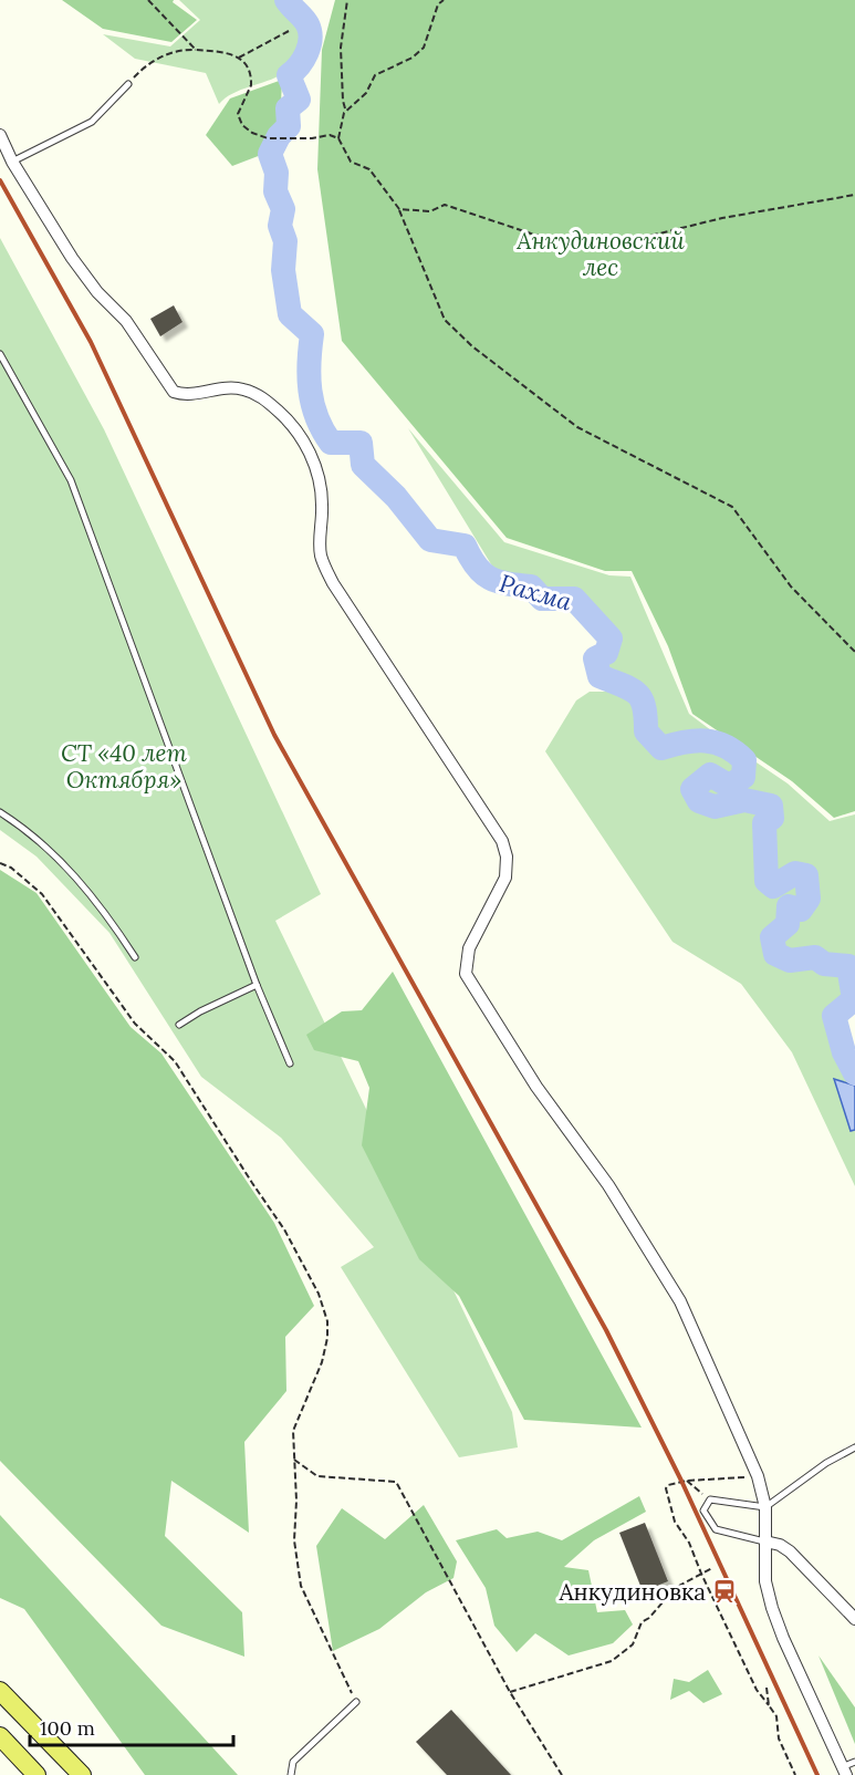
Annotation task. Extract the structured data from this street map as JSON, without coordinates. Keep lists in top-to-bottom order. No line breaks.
{"water":["Рахма"],"parks":["Анкудиновский лес","СТ «40 лет Октября»"],"places":{"station":["Анкудиновка"]},"scale_bar":"100 m"}
